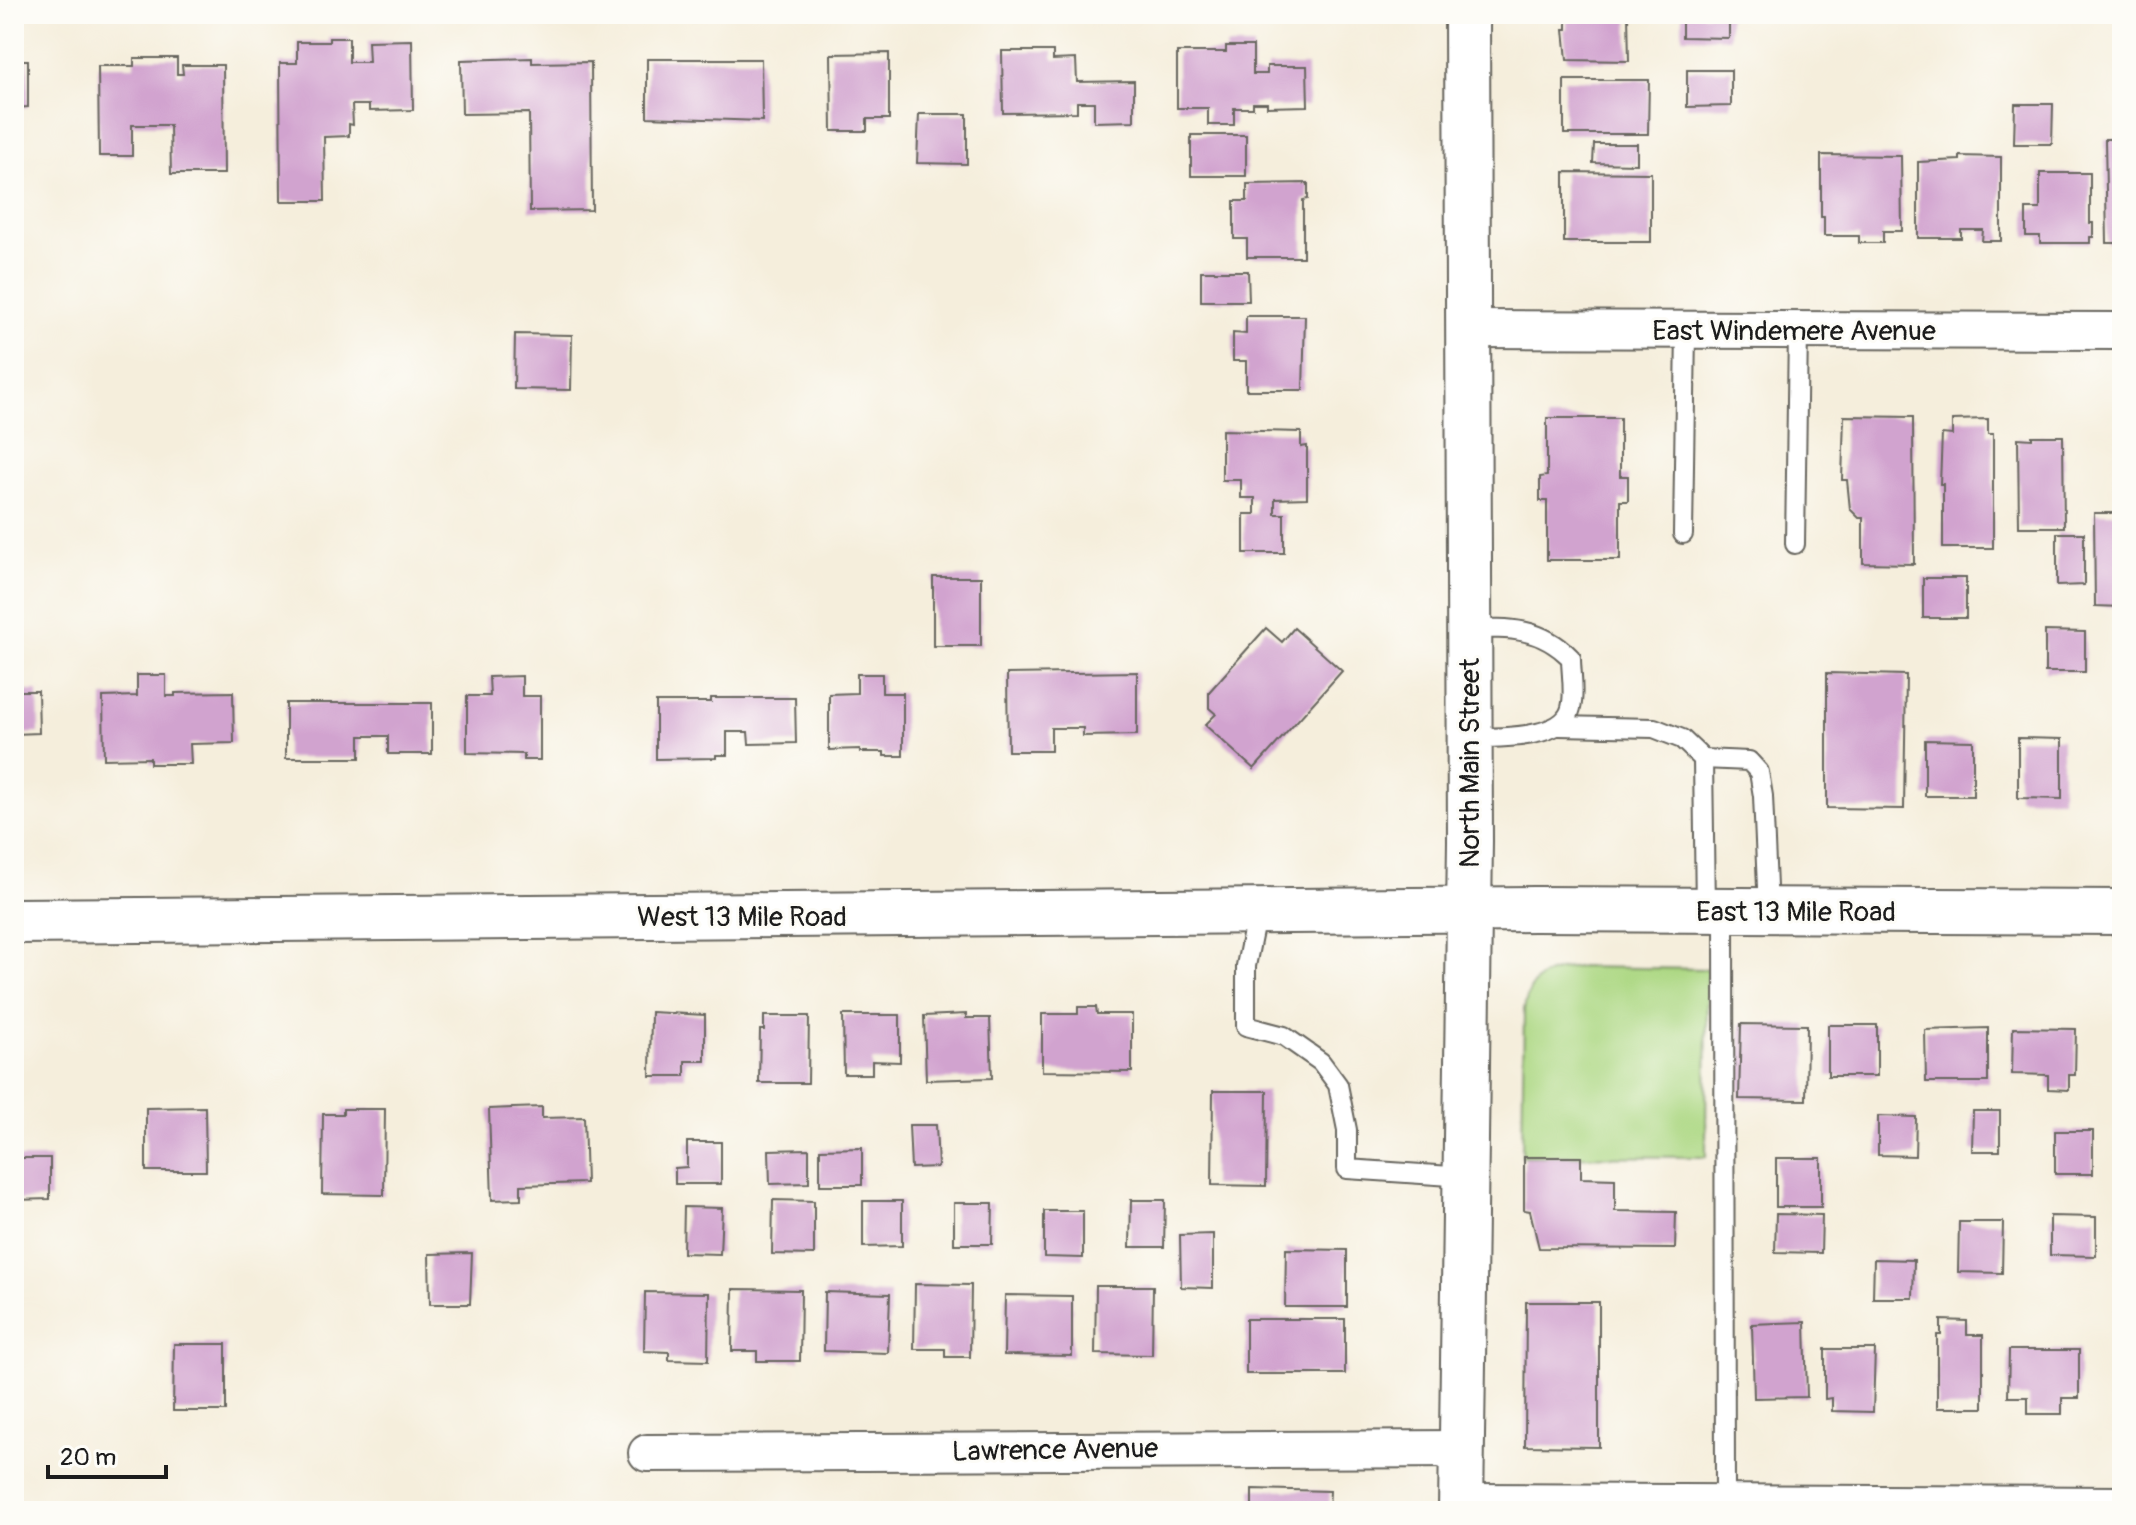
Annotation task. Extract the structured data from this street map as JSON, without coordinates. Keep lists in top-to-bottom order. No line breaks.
{"streets":{"main road":["North Main Street","East 13 Mile Road","West 13 Mile Road"],"street":["East Windemere Avenue","Lawrence Avenue"]},"crossings":[["East Windemere Avenue","North Main Street"],["North Main Street","East 13 Mile Road"],["North Main Street","West 13 Mile Road"],["North Main Street","Lawrence Avenue"],["East 13 Mile Road","West 13 Mile Road"]],"scale_bar":"20 m"}
